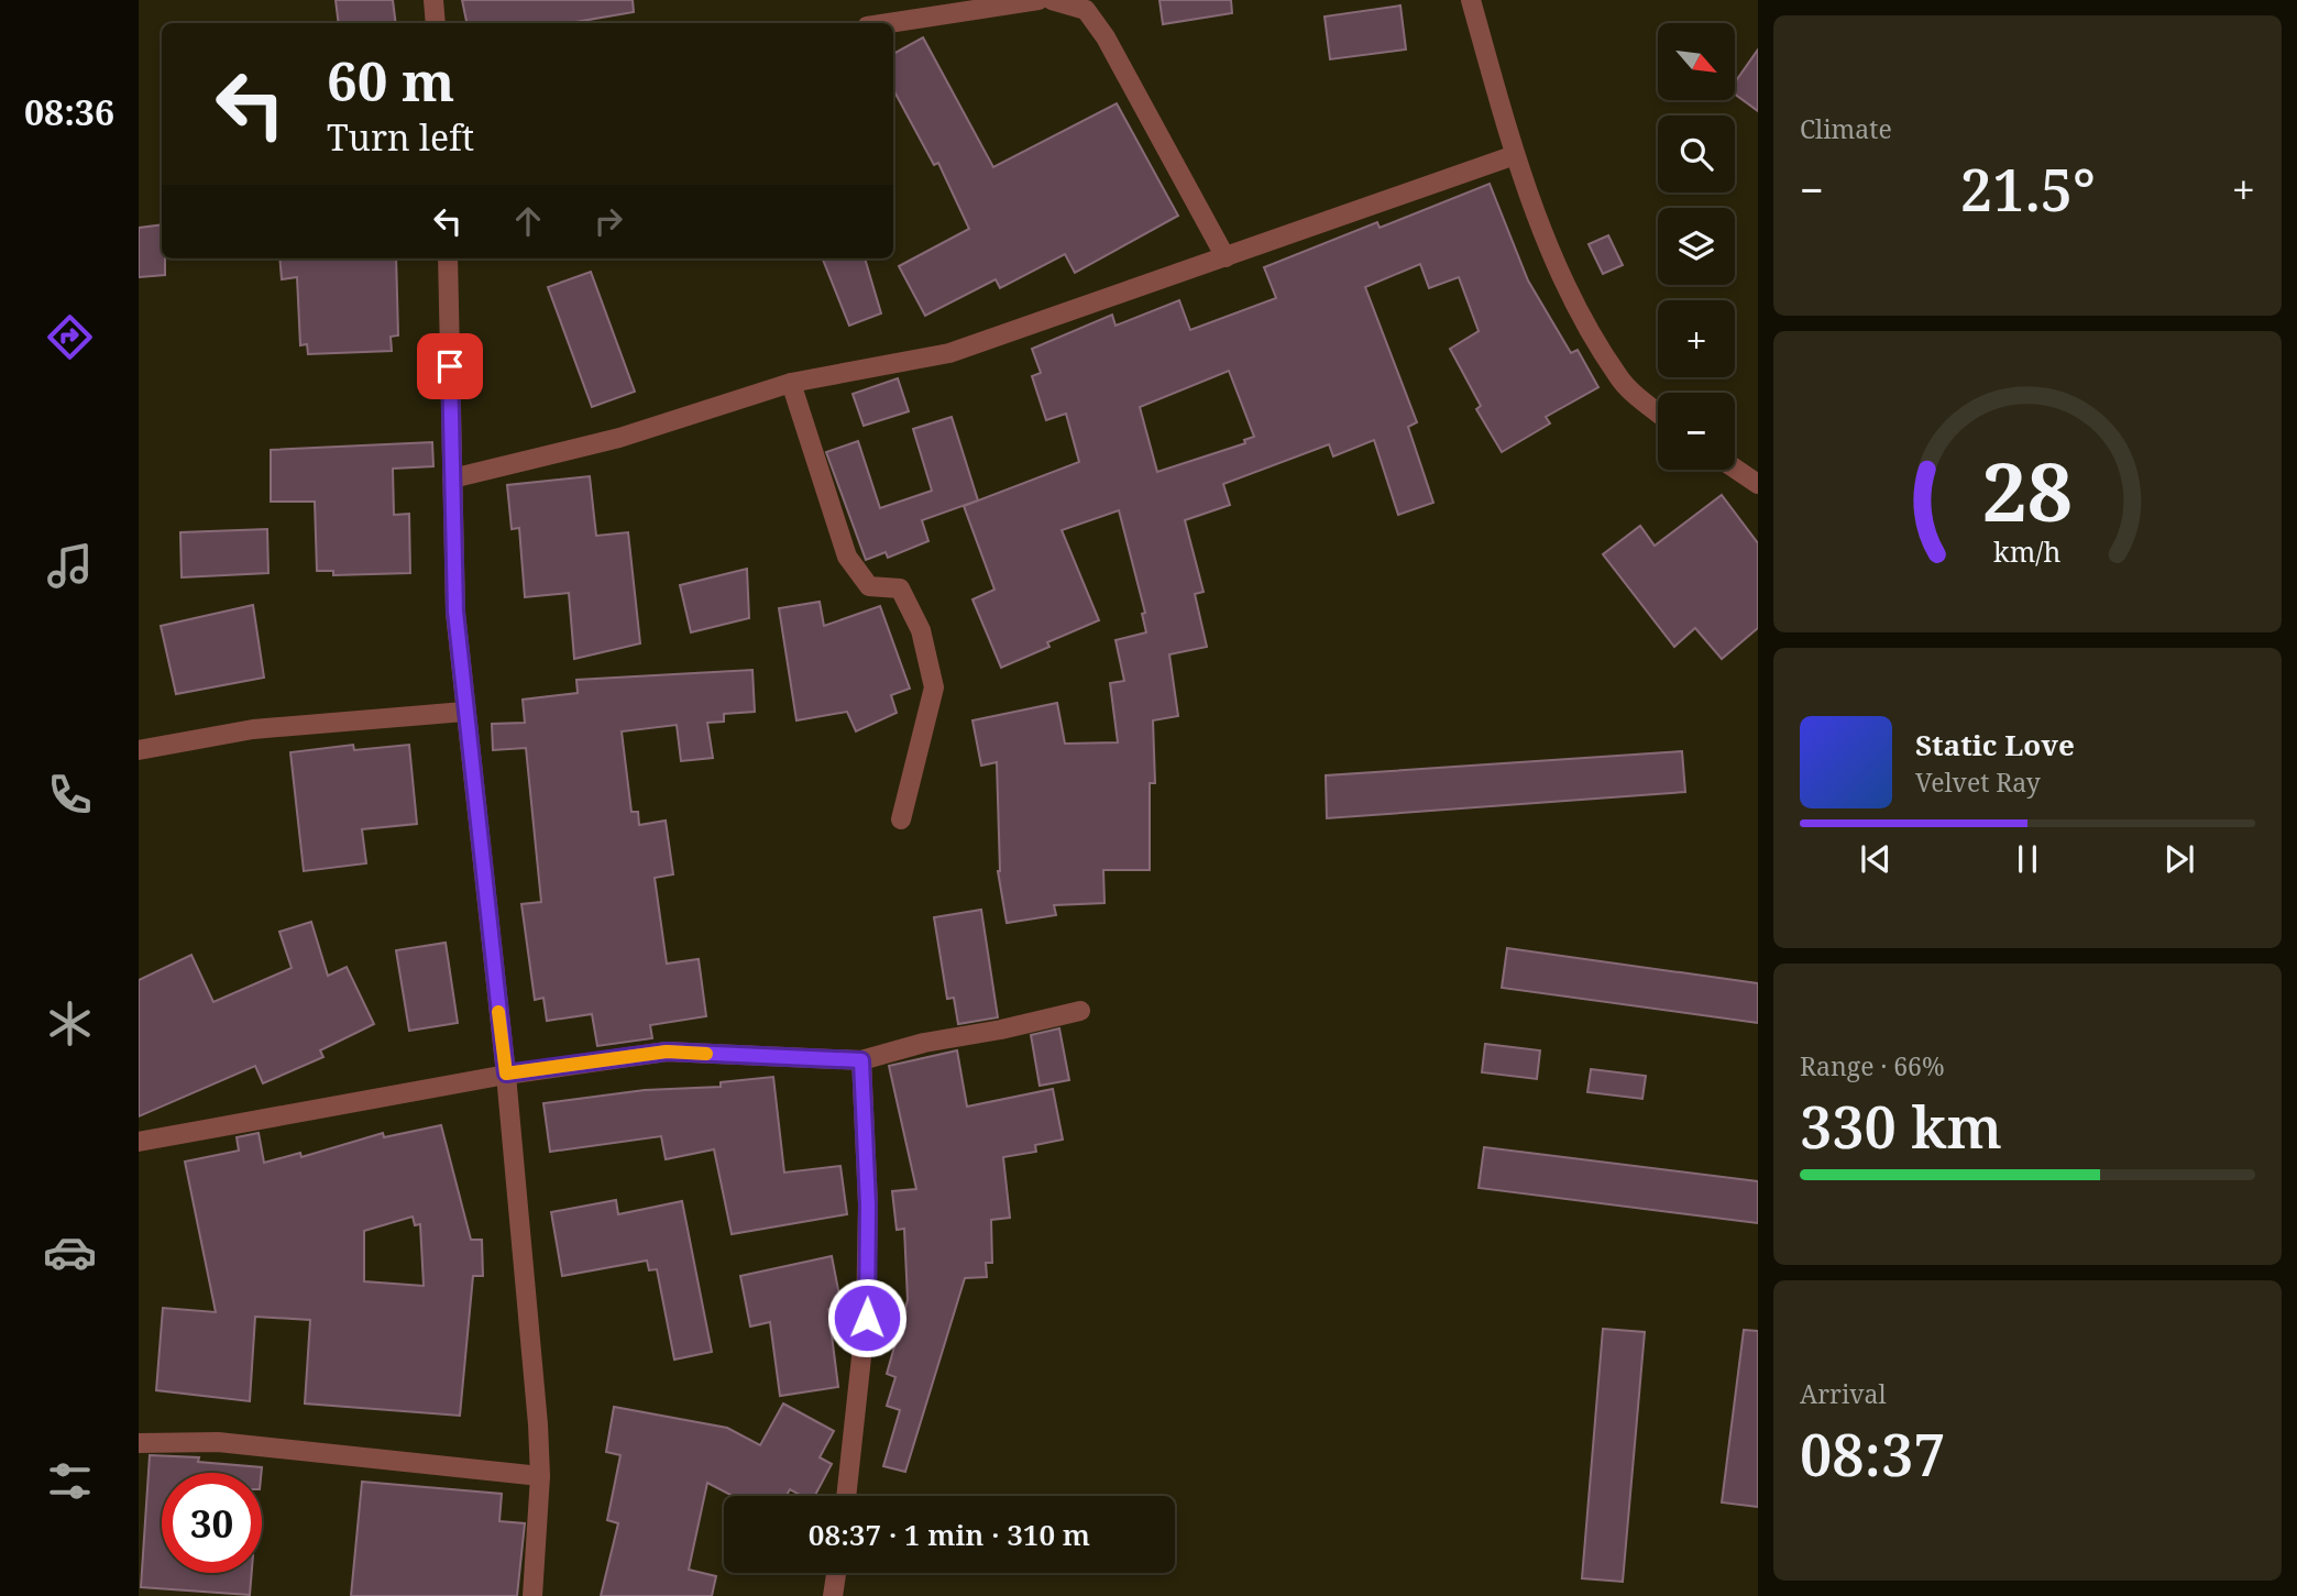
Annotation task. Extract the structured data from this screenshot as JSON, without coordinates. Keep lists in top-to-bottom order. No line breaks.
{"north":"bottom right","page":{"tabs":"08:36","tile":["Climate",["Range · 66%","330 km"],["Arrival","08:37"]],"map_buttons":["+","−"],"turn":["60 m","Turn left"],"heat":["−","21.5°","+"],"song":["Static Love","Velvet Ray"],"limit":"30","trip":"08:37 · 1 min · 310 m","gauge":["28","km/h"]}}
